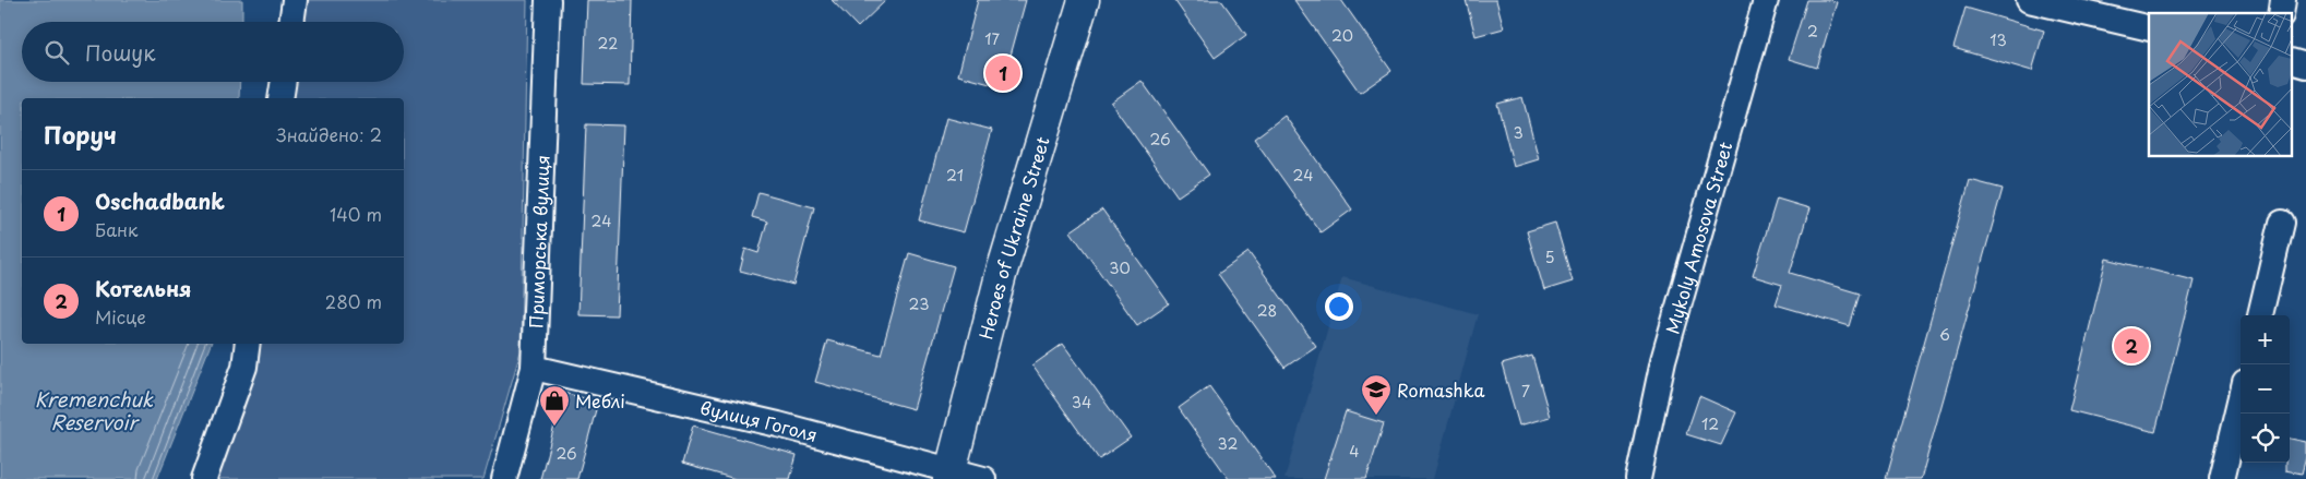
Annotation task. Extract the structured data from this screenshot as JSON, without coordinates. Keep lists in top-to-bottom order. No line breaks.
{"streets":{"main road":["Heroes of Ukraine Street"],"street":["Mykoly Amosova Street","Приморська вулиця","вулиця Гоголя"]},"crossings":[["Heroes of Ukraine Street","вулиця Гоголя"],["Приморська вулиця","вулиця Гоголя"]],"water":["Kremenchuk Reservoir"],"places":{"school or university":["Romashka"],"shop":["Меблі"]},"house_numbers":["2","20","17","13","22","3","26","21","24","24","5","30","23","28","6","7","34","12","32","4","26"],"page":{"search":"Пошук","pins":["1","2"],"heading":["Поруч","Знайдено: 2"],"list":[{"mark":"1","name":"Oschadbank","note":"Банк","value":"140 m"},{"mark":"2","name":"Котельня","note":"Місце","value":"280 m"}],"map_buttons":["+","−"]}}
